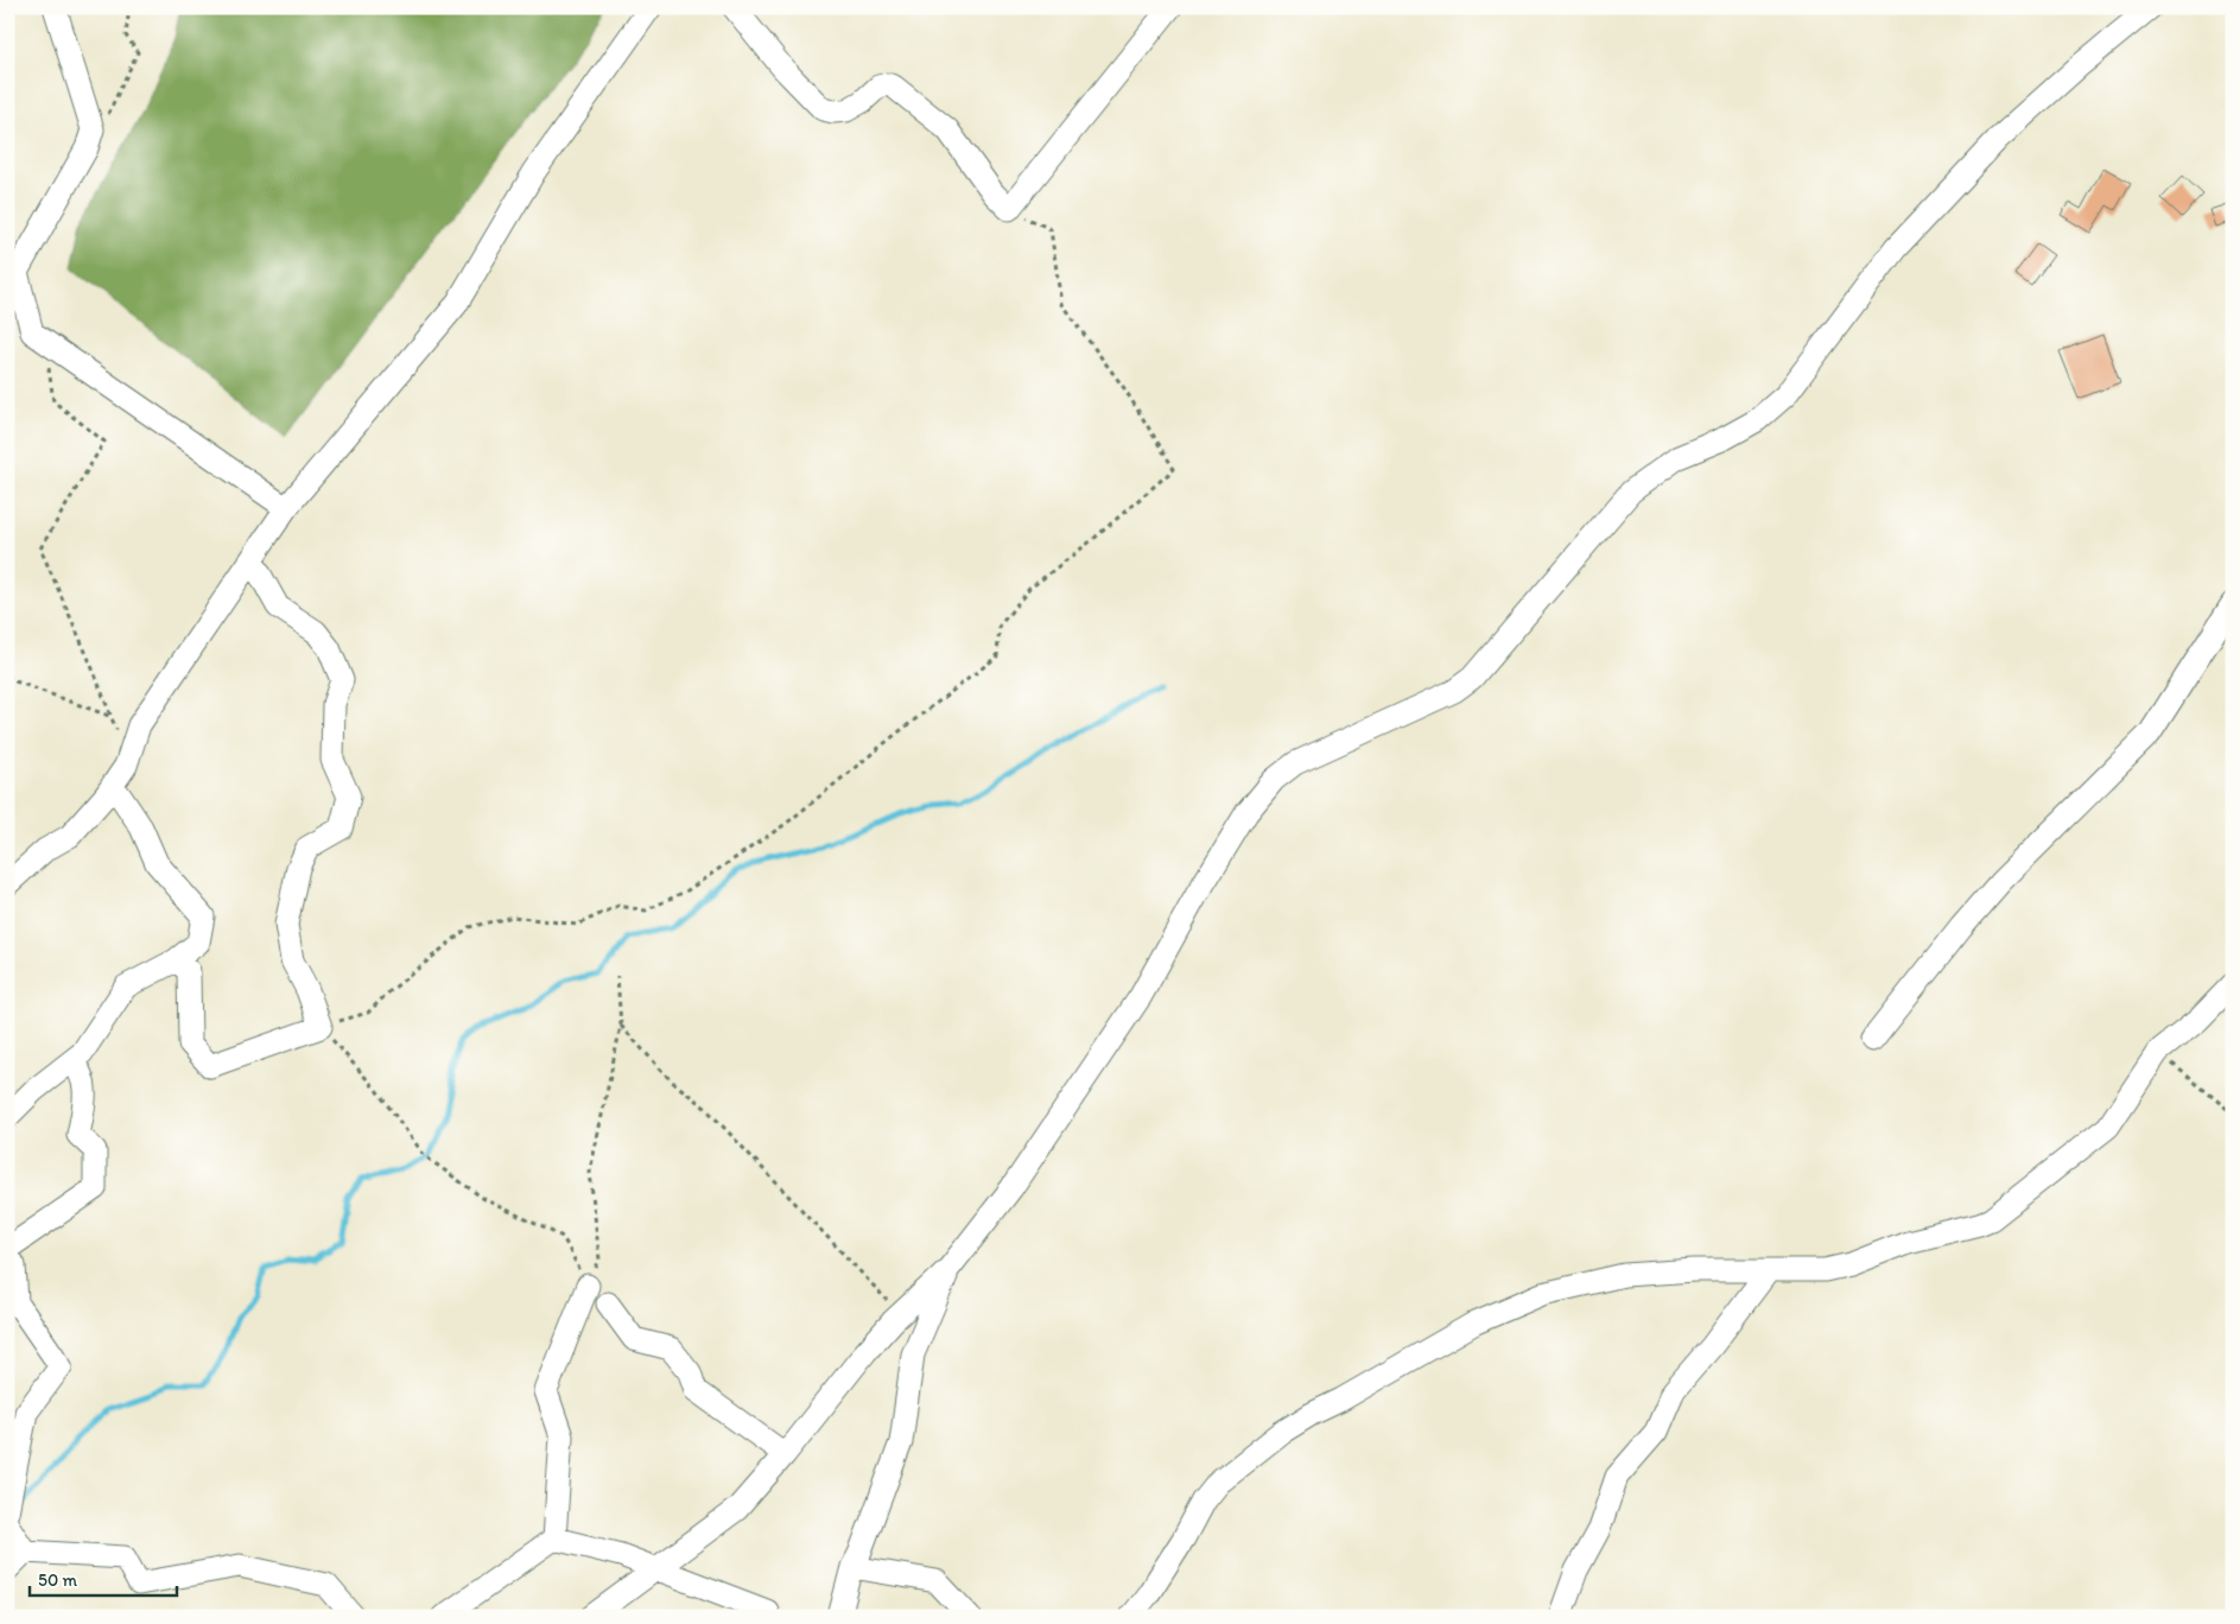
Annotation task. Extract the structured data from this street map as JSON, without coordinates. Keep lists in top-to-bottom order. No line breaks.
{"scale_bar":"50 m"}
